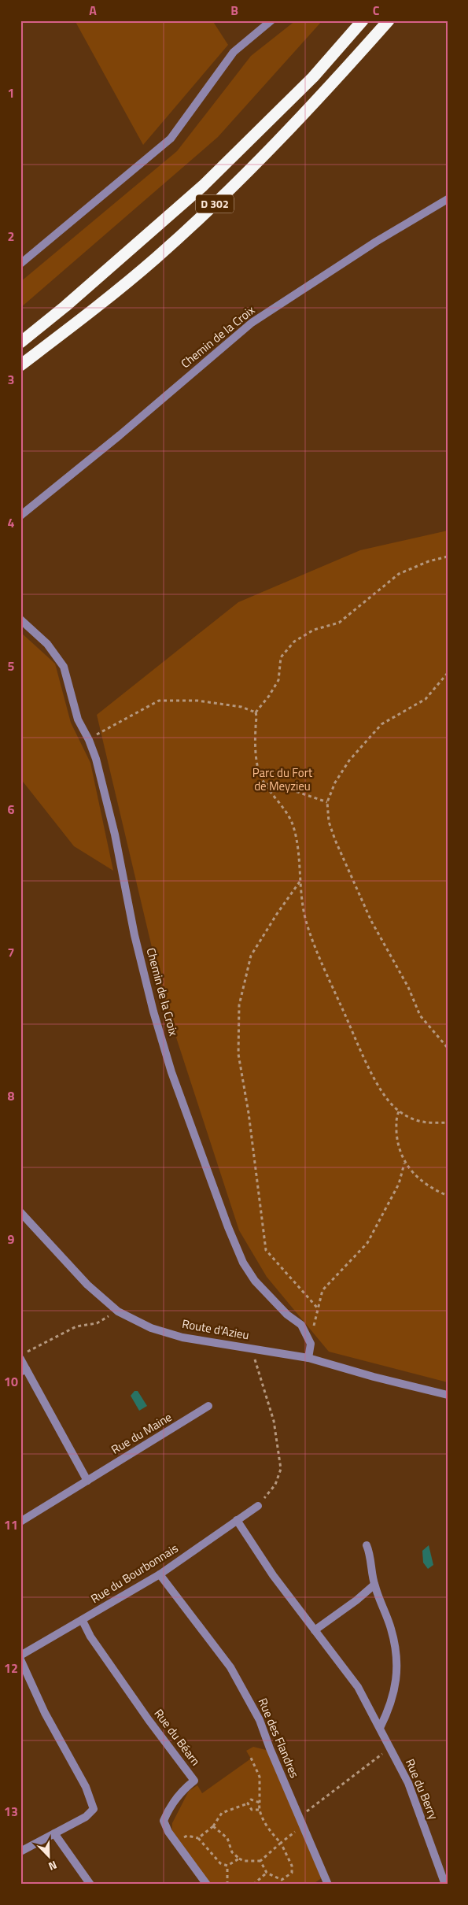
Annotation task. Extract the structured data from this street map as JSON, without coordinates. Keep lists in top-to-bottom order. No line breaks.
{"streets":{"highway":["D 302"],"street":["Chemin de la Croix","Route d'Azieu","Rue du Maine","Rue du Bourbonnais","Rue du Béarn","Rue des Flandres","Rue du Berry"]},"crossings":[["Chemin de la Croix","Route d'Azieu"],["Rue du Bourbonnais","Rue du Béarn"],["Rue du Bourbonnais","Rue des Flandres"],["Rue du Bourbonnais","Rue du Berry"]],"parks":["Parc du Fort de Meyzieu"],"north":"bottom right","grid":{"columns":["A","B","C"],"rows":["1","2","3","4","5","6","7","8","9","10","11","12","13"]}}
